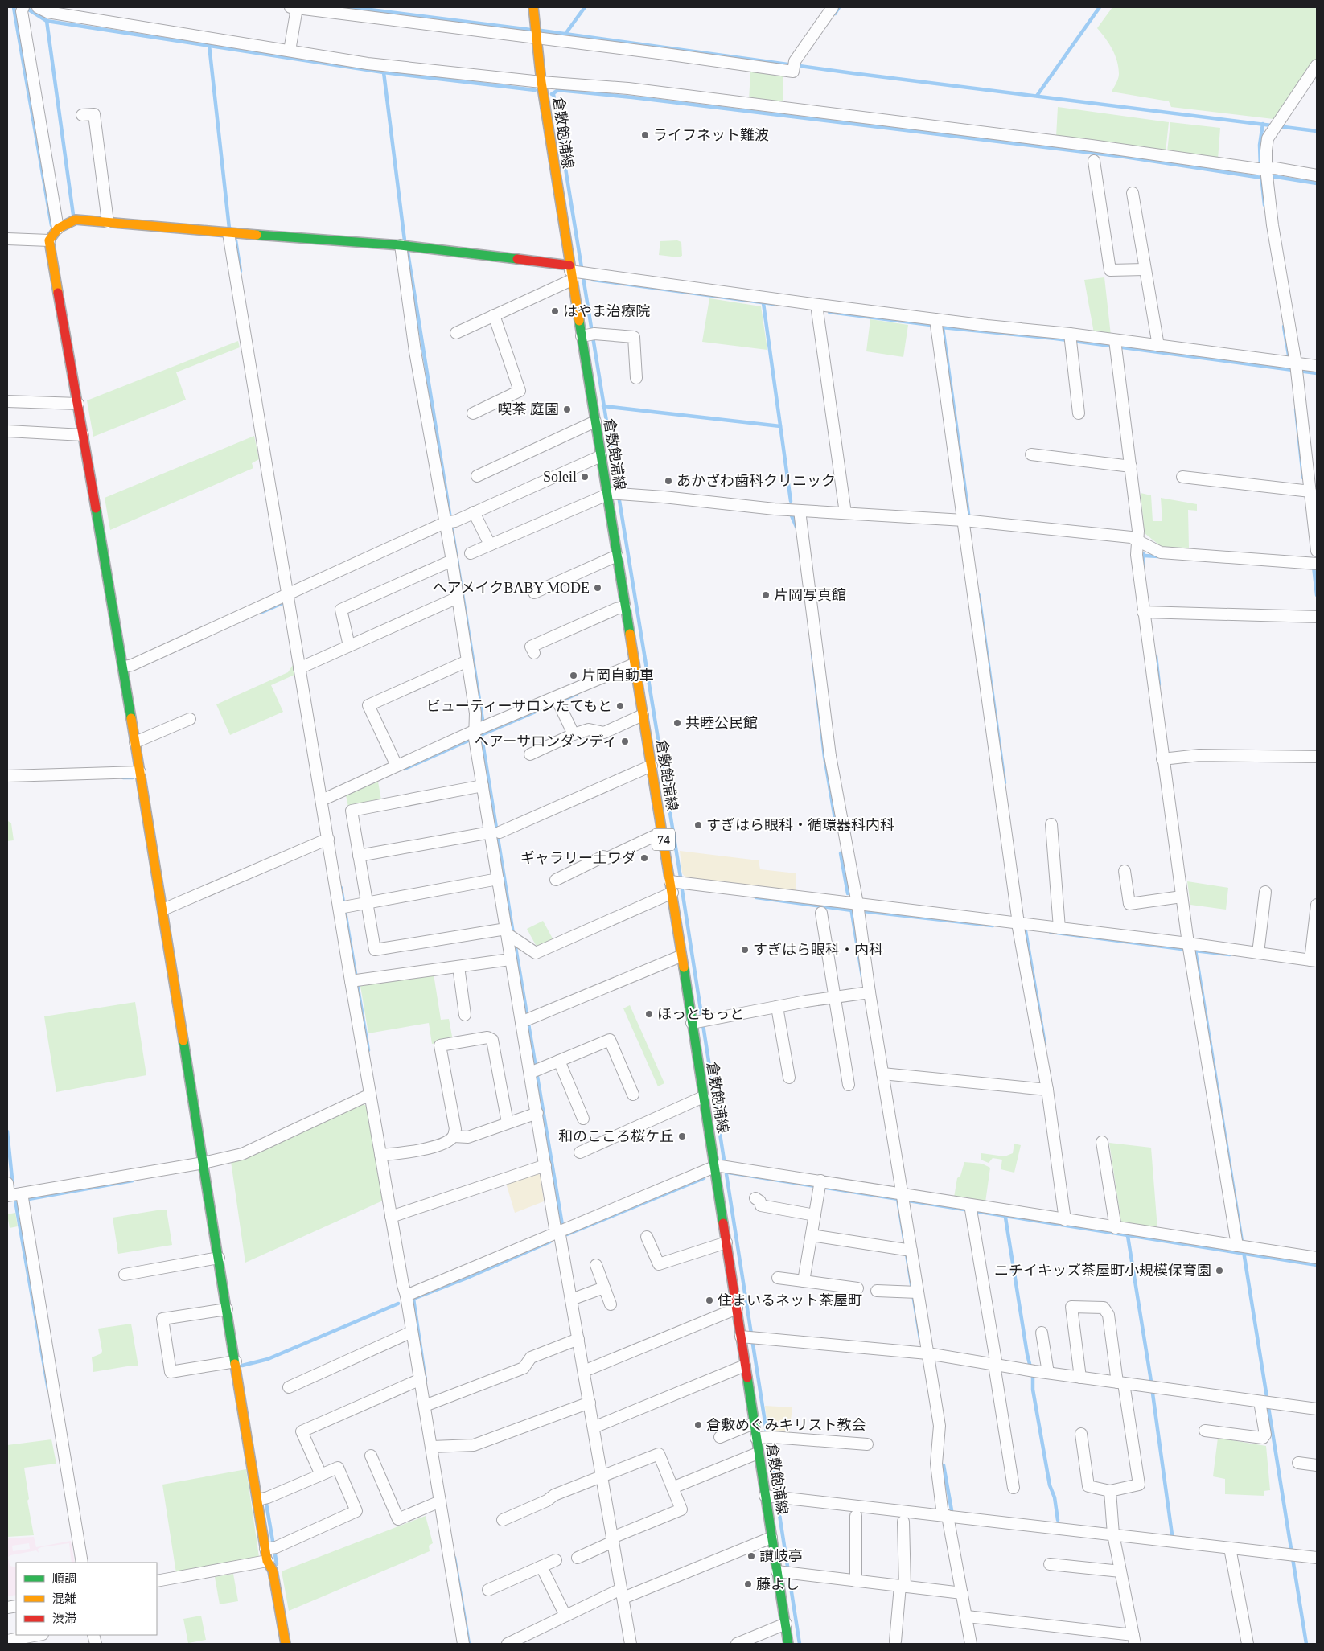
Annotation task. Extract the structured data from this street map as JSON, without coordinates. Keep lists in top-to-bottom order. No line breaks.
{"streets":{"street":["倉敷飽浦線","74"]},"places":["ライフネット難波","はやま治療院","喫茶 庭園","Soleil","あかざわ歯科クリニック","ヘアメイクBABY MODE","片岡写真館","片岡自動車","ビューティーサロンたてもと","共睦公民館","ヘアーサロンダンディ","すぎはら眼科・循環器科内科","ギャラリー土ワダ","すぎはら眼科・内科","ほっともっと","和のこころ桜ケ丘","ニチイキッズ茶屋町小規模保育園","住まいるネット茶屋町","倉敷めぐみキリスト教会","讃岐亭","藤よし"],"legend":["順調","混雑","渋滞"]}
